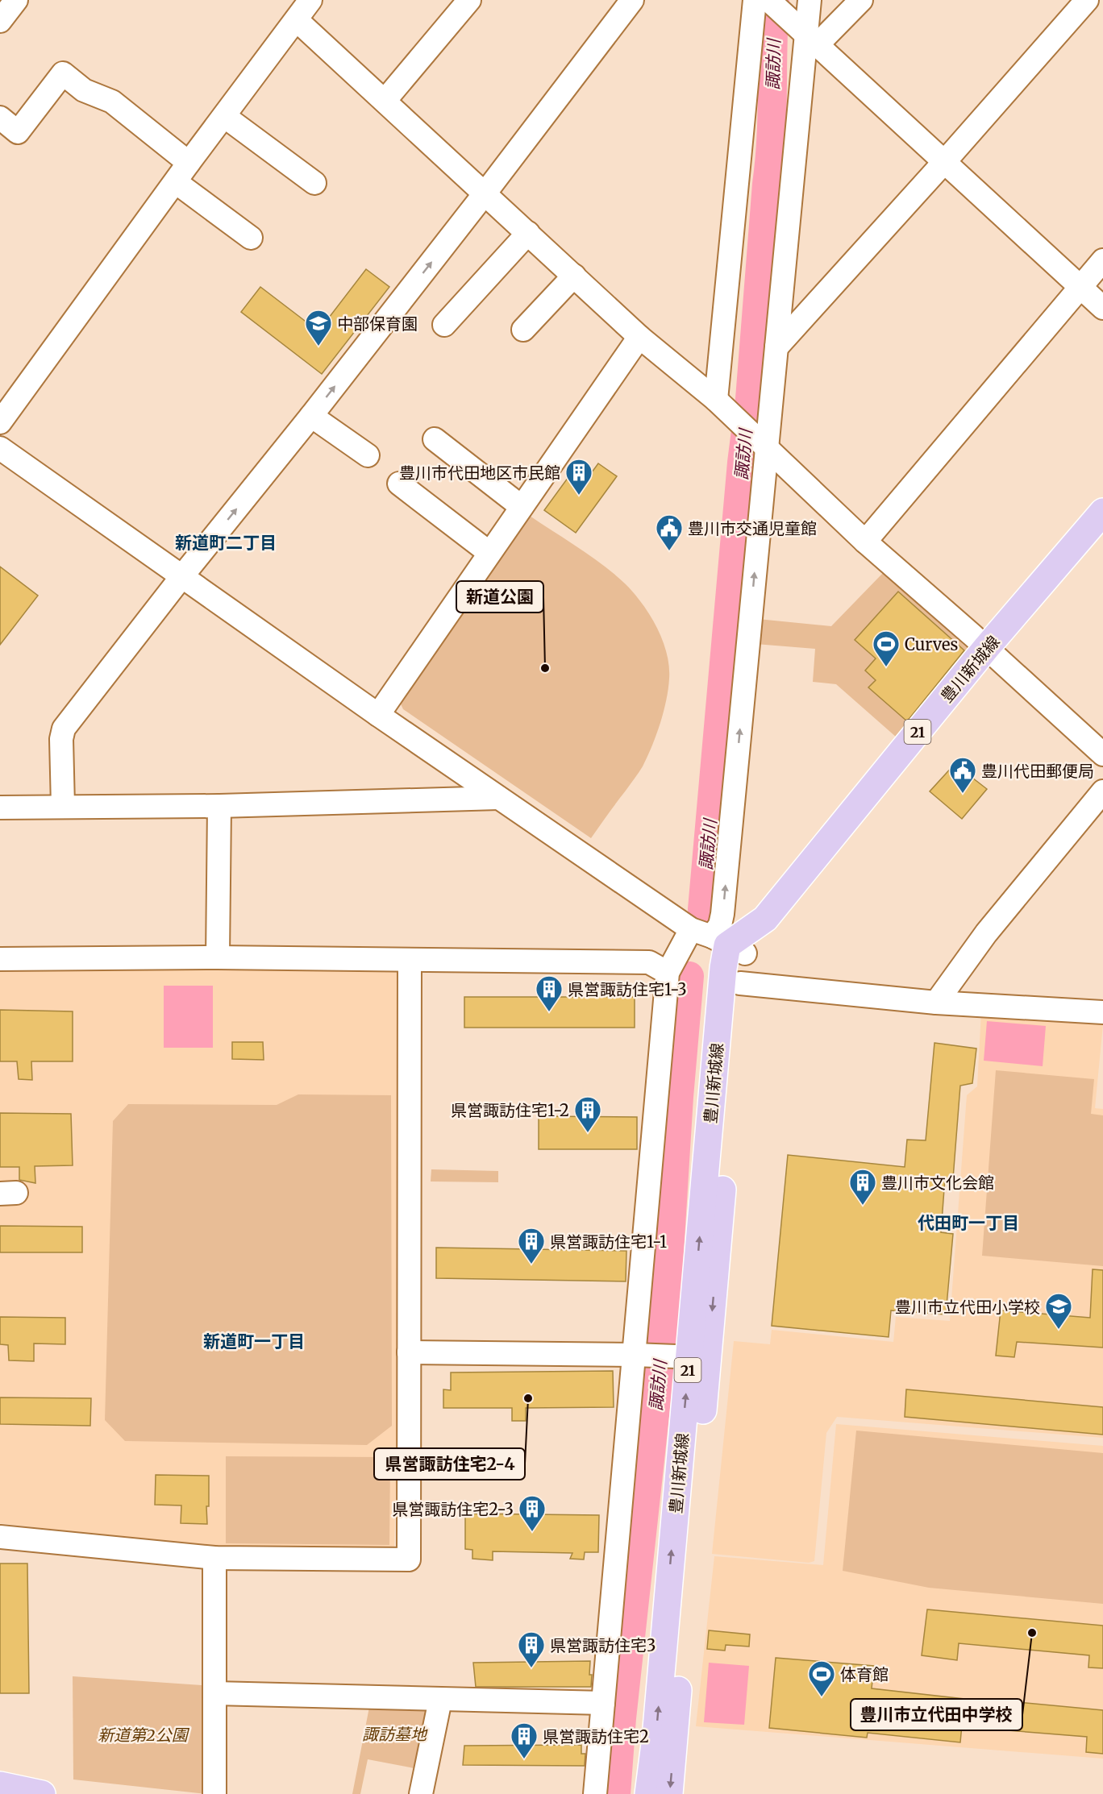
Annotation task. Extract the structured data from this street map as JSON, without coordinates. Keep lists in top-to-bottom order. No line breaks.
{"streets":{"main road":["豊川新城線","21"]},"districts":["新道町二丁目","代田町一丁目","新道町一丁目"],"water":["諏訪川"],"parks":["諏訪墓地","新道第2公園"],"places":{"school or university":["中部保育園","豊川市立代田小学校"],"building":["豊川市代田地区市民館","県営諏訪住宅1-3","県営諏訪住宅1-2","豊川市文化会館","県営諏訪住宅1-1","県営諏訪住宅2-3","県営諏訪住宅3","県営諏訪住宅2"],"public building":["豊川市交通児童館","豊川代田郵便局"],"sports":["Curves","体育館"],"other":["新道公園","県営諏訪住宅2-4","豊川市立代田中学校"]}}
